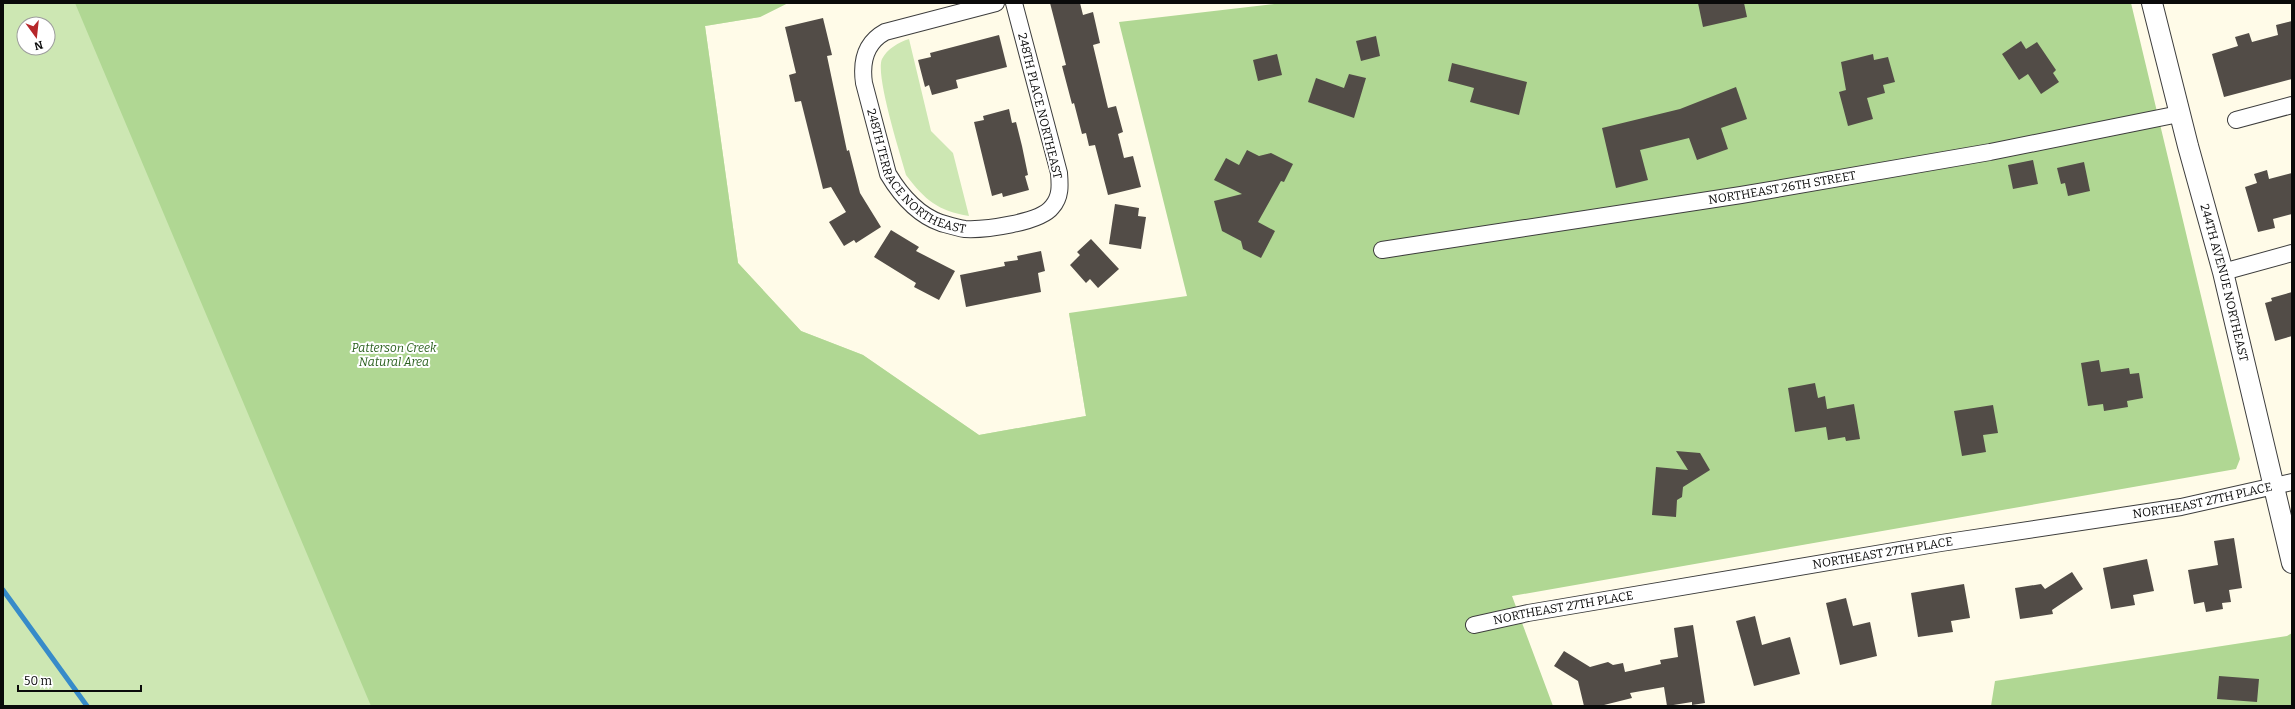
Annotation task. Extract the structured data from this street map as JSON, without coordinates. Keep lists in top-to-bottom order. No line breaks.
{"streets":{"street":["248TH PLACE NORTHEAST","248TH TERRACE NORTHEAST","NORTHEAST 26TH STREET","244TH AVENUE NORTHEAST","NORTHEAST 27TH PLACE"]},"crossings":[["248TH PLACE NORTHEAST","248TH TERRACE NORTHEAST"],["NORTHEAST 26TH STREET","244TH AVENUE NORTHEAST"],["244TH AVENUE NORTHEAST","NORTHEAST 27TH PLACE"]],"parks":["Patterson Creek Natural Area"],"scale_bar":"50 m","north":"bottom"}
